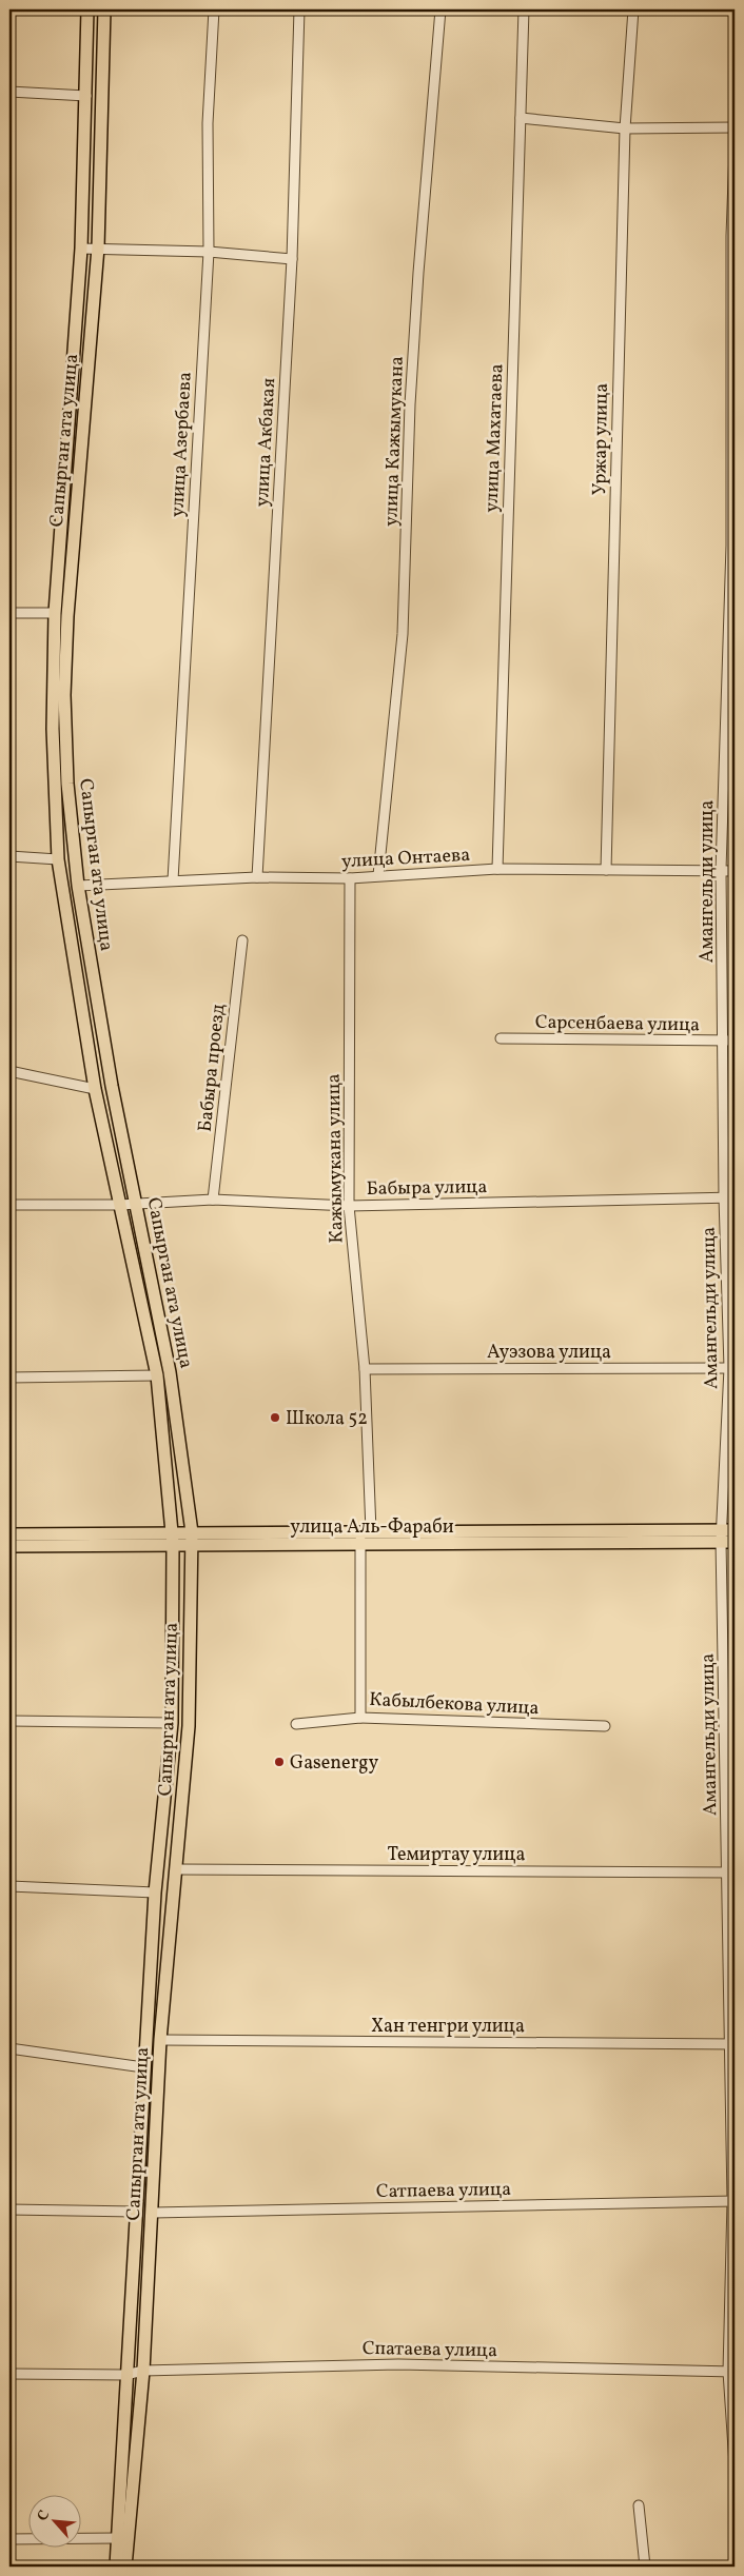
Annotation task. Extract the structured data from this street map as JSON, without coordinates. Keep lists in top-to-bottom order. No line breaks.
{"streets":{"main road":["Сапырган ата улица","улица Аль-Фараби"],"street":["улица Махатаева","Уржар улица","улица Кажымукана","улица Акбакая","улица Азербаева","улица Онтаева","Амангельди улица","Сарсенбаева улица","Бабыра проезд","Кажымукана улица","Бабыра улица","Ауэзова улица","Кабылбекова улица","Темиртау улица","Хан тенгри улица","Сатпаева улица","Спатаева улица"]},"crossings":[["улица Махатаева","улица Онтаева"],["Уржар улица","улица Онтаева"],["Сапырган ата улица","улица Онтаева"],["Сапырган ата улица","Бабыра улица"],["Сапырган ата улица","улица Аль-Фараби"],["Сапырган ата улица","Темиртау улица"],["Сапырган ата улица","Хан тенгри улица"],["Сапырган ата улица","Сатпаева улица"],["Сапырган ата улица","Спатаева улица"],["улица Кажымукана","улица Онтаева"],["улица Акбакая","улица Онтаева"],["улица Азербаева","улица Онтаева"],["улица Онтаева","Амангельди улица"],["улица Онтаева","Кажымукана улица"],["Амангельди улица","Сарсенбаева улица"],["Амангельди улица","Бабыра улица"],["Амангельди улица","Ауэзова улица"],["Амангельди улица","улица Аль-Фараби"],["Амангельди улица","Темиртау улица"],["Амангельди улица","Хан тенгри улица"],["Амангельди улица","Сатпаева улица"],["Амангельди улица","Спатаева улица"],["Бабыра проезд","Бабыра улица"],["Кажымукана улица","Бабыра улица"],["Кажымукана улица","Ауэзова улица"],["Кажымукана улица","улица Аль-Фараби"],["Кажымукана улица","Кабылбекова улица"],["улица Аль-Фараби","Кабылбекова улица"]],"places":["Школа 52","Gasenergy"],"north":"top left"}
